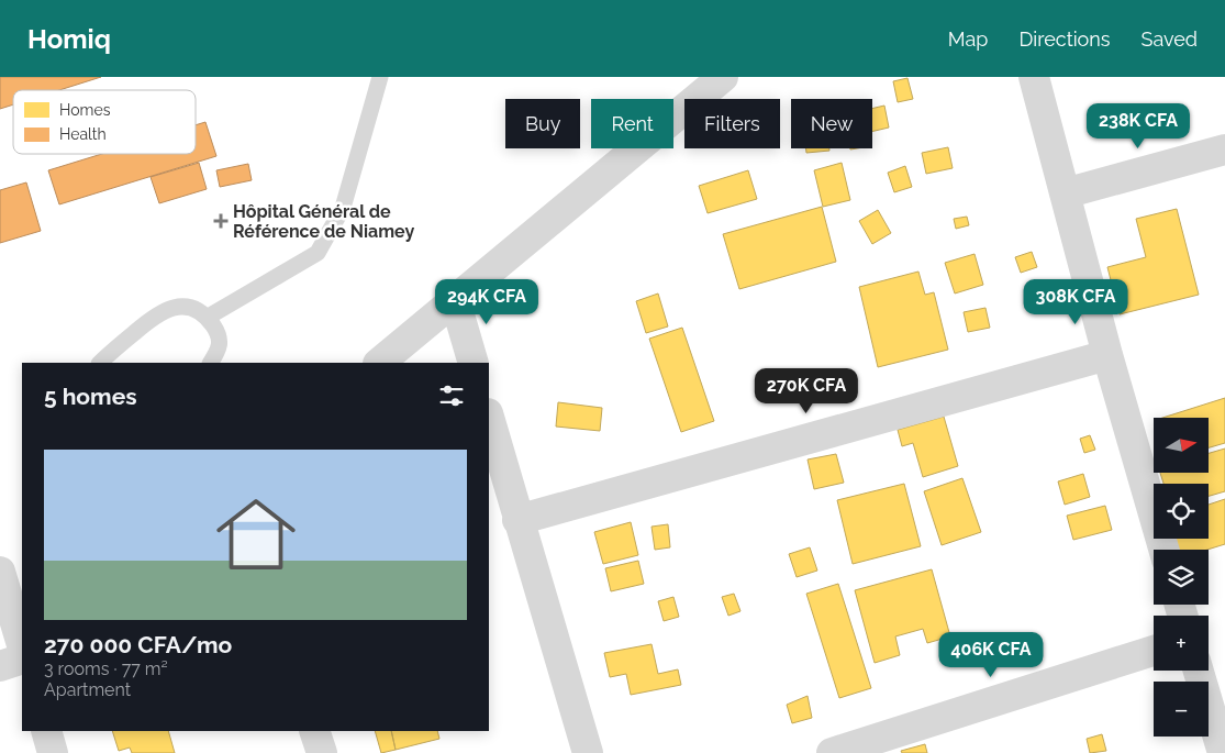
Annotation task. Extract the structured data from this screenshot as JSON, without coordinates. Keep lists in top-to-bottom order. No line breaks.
{"places":{"health":["Hôpital Général de Référence de Niamey"]},"legend":["Homes","Health"],"north":"right","page":{"header":"Homiq","nav":["Map","Directions","Saved"],"chip":["Buy","Rent","Filters","New"],"price":["238K CFA","294K CFA","308K CFA","270K CFA","406K CFA"],"heading":"5 homes","map_buttons":["+","−"],"list":[{"name":"270 000 CFA/mo","note":"3 rooms · 77 m² · Apartment"}]}}
